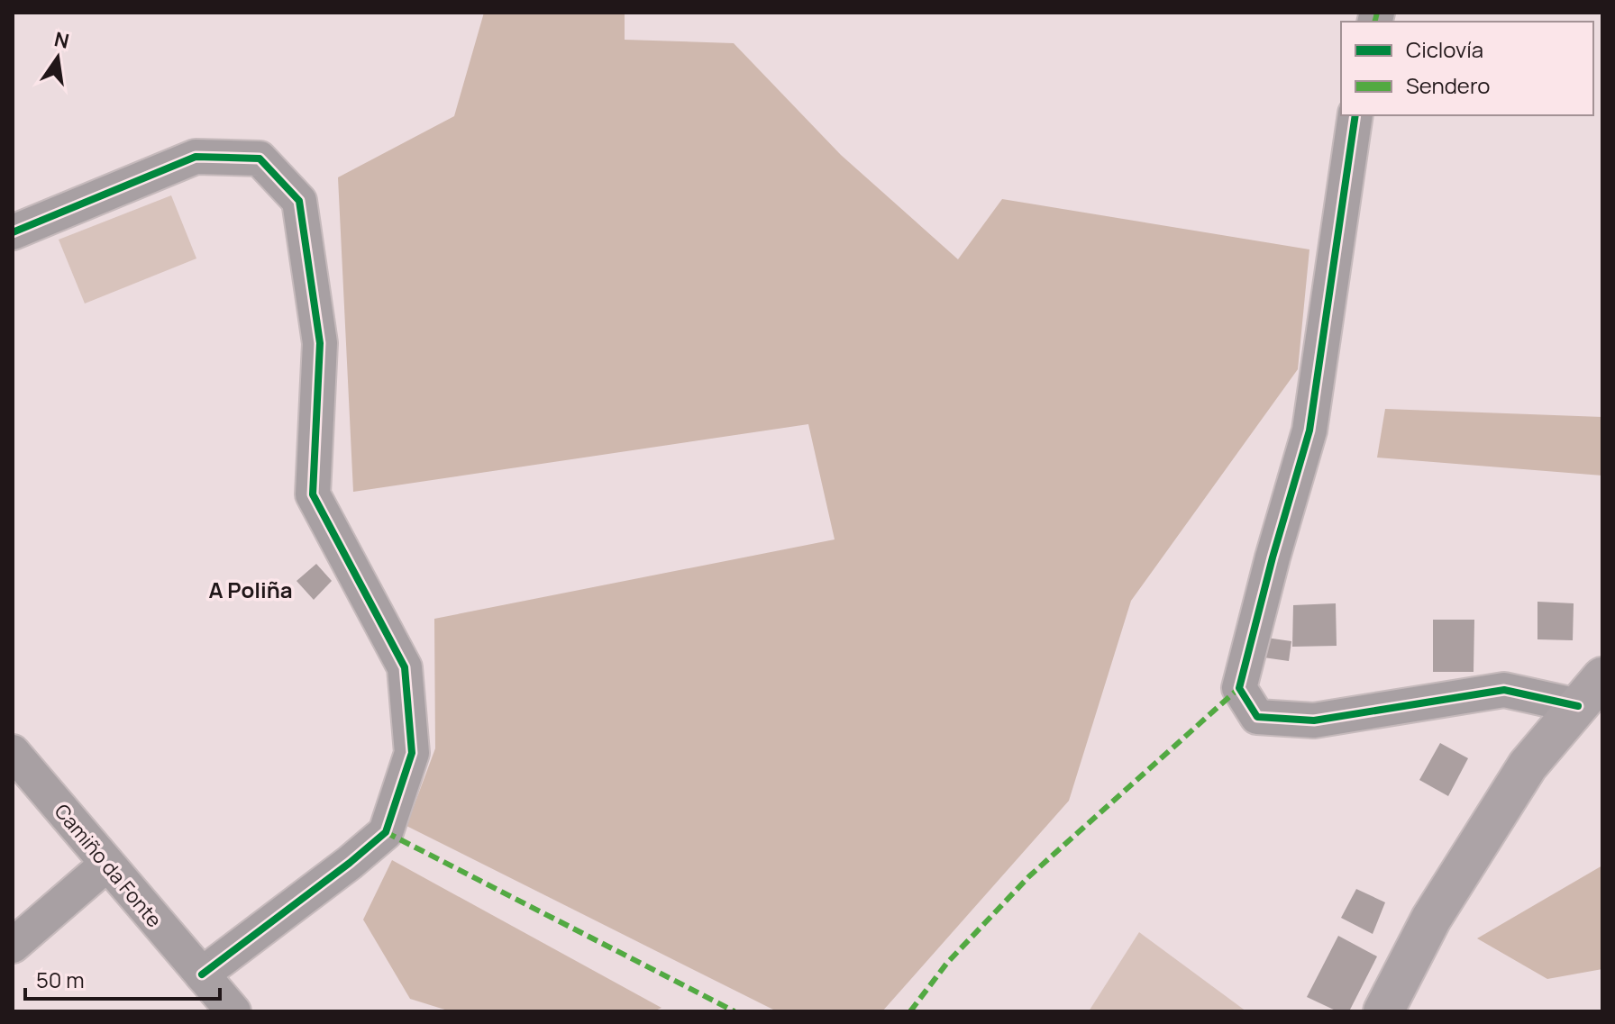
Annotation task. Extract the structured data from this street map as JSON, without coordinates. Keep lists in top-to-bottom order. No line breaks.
{"streets":{"street":["Camiño da Fonte"]},"districts":["A Poliña"],"legend":["Ciclovía","Sendero"],"scale_bar":"50 m","north":"top"}
